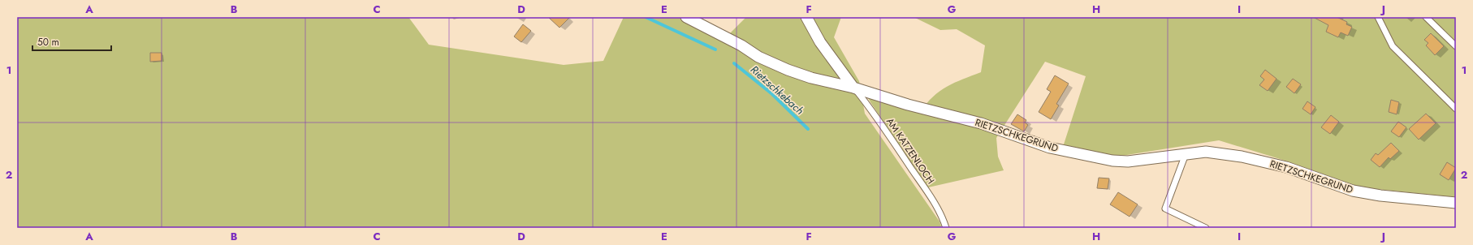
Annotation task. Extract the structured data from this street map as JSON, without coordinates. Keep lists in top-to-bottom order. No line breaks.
{"streets":{"street":["RIETZSCHKEGRUND"],"lane":["AM KATZENLOCH"]},"crossings":[["RIETZSCHKEGRUND","AM KATZENLOCH"]],"water":["Rietzschkebach"],"scale_bar":"50 m","grid":{"columns":["A","B","C","D","E","F","G","H","I","J"],"rows":["1","2"]}}
